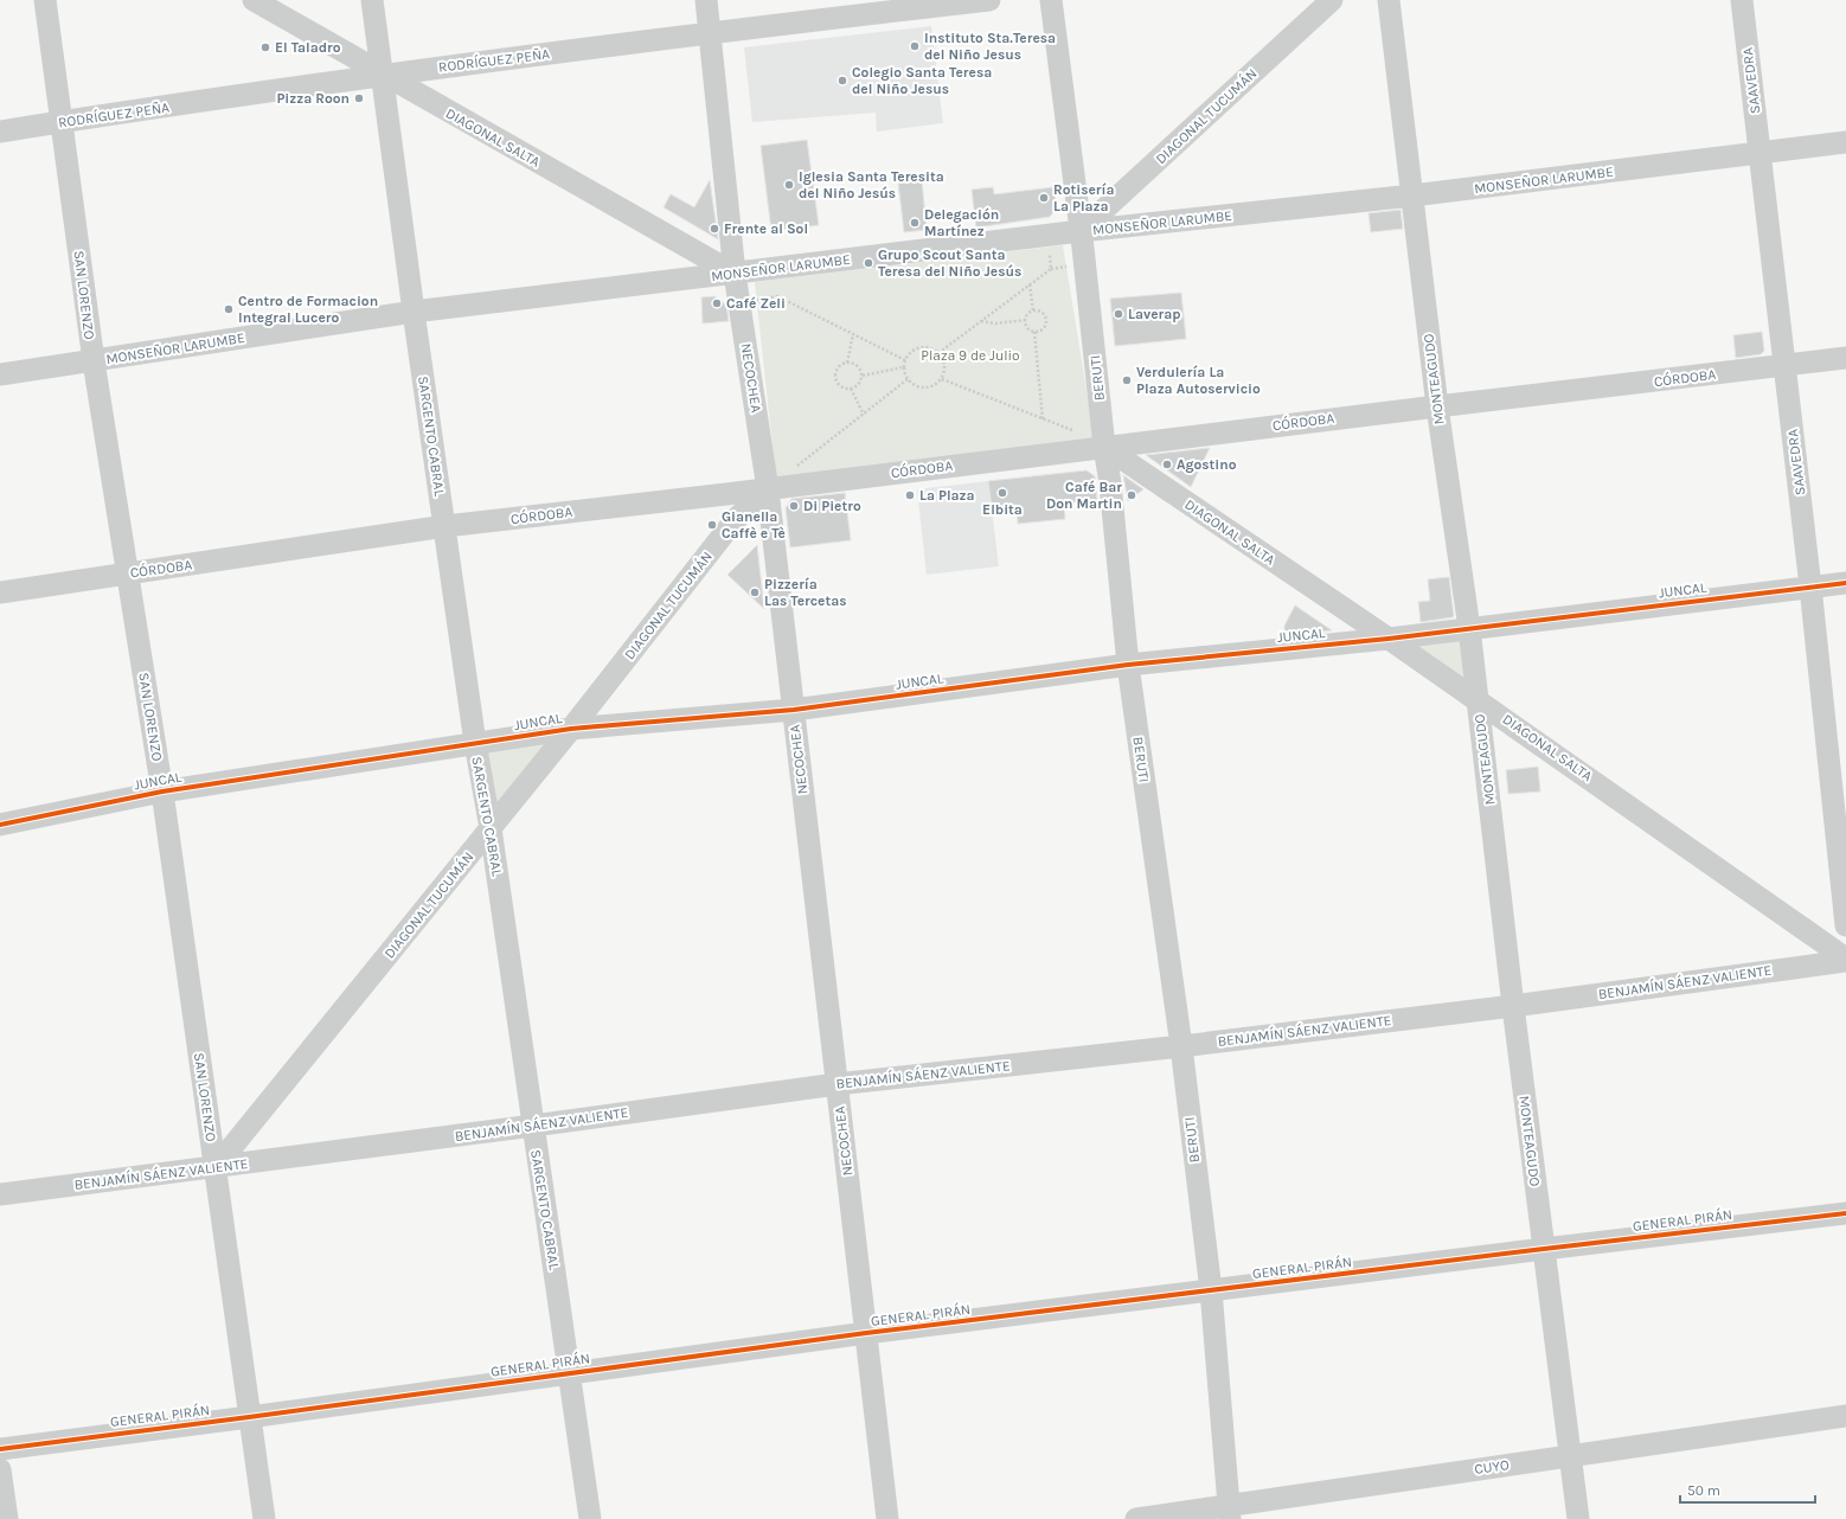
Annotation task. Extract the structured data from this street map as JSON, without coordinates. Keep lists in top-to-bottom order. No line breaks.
{"streets":{"street":["RODRÍGUEZ PEÑA","SAAVEDRA","DIAGONAL TUCUMÁN","DIAGONAL SALTA","MONSEÑOR LARUMBE","SAN LORENZO","NECOCHEA","BERUTI","CÓRDOBA","MONTEAGUDO","SARGENTO CABRAL","JUNCAL","BENJAMÍN SÁENZ VALIENTE","GENERAL PIRÁN","CUYO"]},"crossings":[["RODRÍGUEZ PEÑA","DIAGONAL SALTA"],["RODRÍGUEZ PEÑA","SAN LORENZO"],["RODRÍGUEZ PEÑA","NECOCHEA"],["RODRÍGUEZ PEÑA","SARGENTO CABRAL"],["SAAVEDRA","MONSEÑOR LARUMBE"],["SAAVEDRA","CÓRDOBA"],["SAAVEDRA","JUNCAL"],["DIAGONAL TUCUMÁN","MONSEÑOR LARUMBE"],["DIAGONAL TUCUMÁN","SAN LORENZO"],["DIAGONAL TUCUMÁN","NECOCHEA"],["DIAGONAL TUCUMÁN","BERUTI"],["DIAGONAL TUCUMÁN","CÓRDOBA"],["DIAGONAL TUCUMÁN","SARGENTO CABRAL"],["DIAGONAL TUCUMÁN","JUNCAL"],["DIAGONAL TUCUMÁN","BENJAMÍN SÁENZ VALIENTE"],["DIAGONAL SALTA","MONSEÑOR LARUMBE"],["DIAGONAL SALTA","NECOCHEA"],["DIAGONAL SALTA","BERUTI"],["DIAGONAL SALTA","CÓRDOBA"],["DIAGONAL SALTA","MONTEAGUDO"],["DIAGONAL SALTA","SARGENTO CABRAL"],["DIAGONAL SALTA","JUNCAL"],["DIAGONAL SALTA","BENJAMÍN SÁENZ VALIENTE"],["MONSEÑOR LARUMBE","SAN LORENZO"],["MONSEÑOR LARUMBE","NECOCHEA"],["MONSEÑOR LARUMBE","BERUTI"],["MONSEÑOR LARUMBE","MONTEAGUDO"],["MONSEÑOR LARUMBE","SARGENTO CABRAL"],["SAN LORENZO","CÓRDOBA"],["SAN LORENZO","JUNCAL"],["SAN LORENZO","BENJAMÍN SÁENZ VALIENTE"],["SAN LORENZO","GENERAL PIRÁN"],["NECOCHEA","CÓRDOBA"],["NECOCHEA","JUNCAL"],["NECOCHEA","BENJAMÍN SÁENZ VALIENTE"],["NECOCHEA","GENERAL PIRÁN"],["BERUTI","CÓRDOBA"],["BERUTI","JUNCAL"],["BERUTI","BENJAMÍN SÁENZ VALIENTE"],["BERUTI","GENERAL PIRÁN"],["BERUTI","CUYO"],["CÓRDOBA","MONTEAGUDO"],["CÓRDOBA","SARGENTO CABRAL"],["MONTEAGUDO","JUNCAL"],["MONTEAGUDO","BENJAMÍN SÁENZ VALIENTE"],["MONTEAGUDO","GENERAL PIRÁN"],["MONTEAGUDO","CUYO"],["SARGENTO CABRAL","JUNCAL"],["SARGENTO CABRAL","BENJAMÍN SÁENZ VALIENTE"],["SARGENTO CABRAL","GENERAL PIRÁN"]],"parks":["Plaza 9 de Julio"],"places":["Instituto Sta.Teresa del Niño Jesus","El Taladro","Colegio Santa Teresa del Niño Jesus","Pizza Roon","Iglesia Santa Teresita del Niño Jesús","Rotisería La Plaza","Delegación Martínez","Frente al Sol","Grupo Scout Santa Teresa del Niño Jesús","Café Zeli","Centro de Formacion Integral Lucero","Laverap","Verdulería La Plaza Autoservicio","Agostino","Elbita","La Plaza","Café Bar Don Martin","Di Pietro","Gianella Caffè e Tè","Pizzería Las Tercetas"],"scale_bar":"50 m"}
